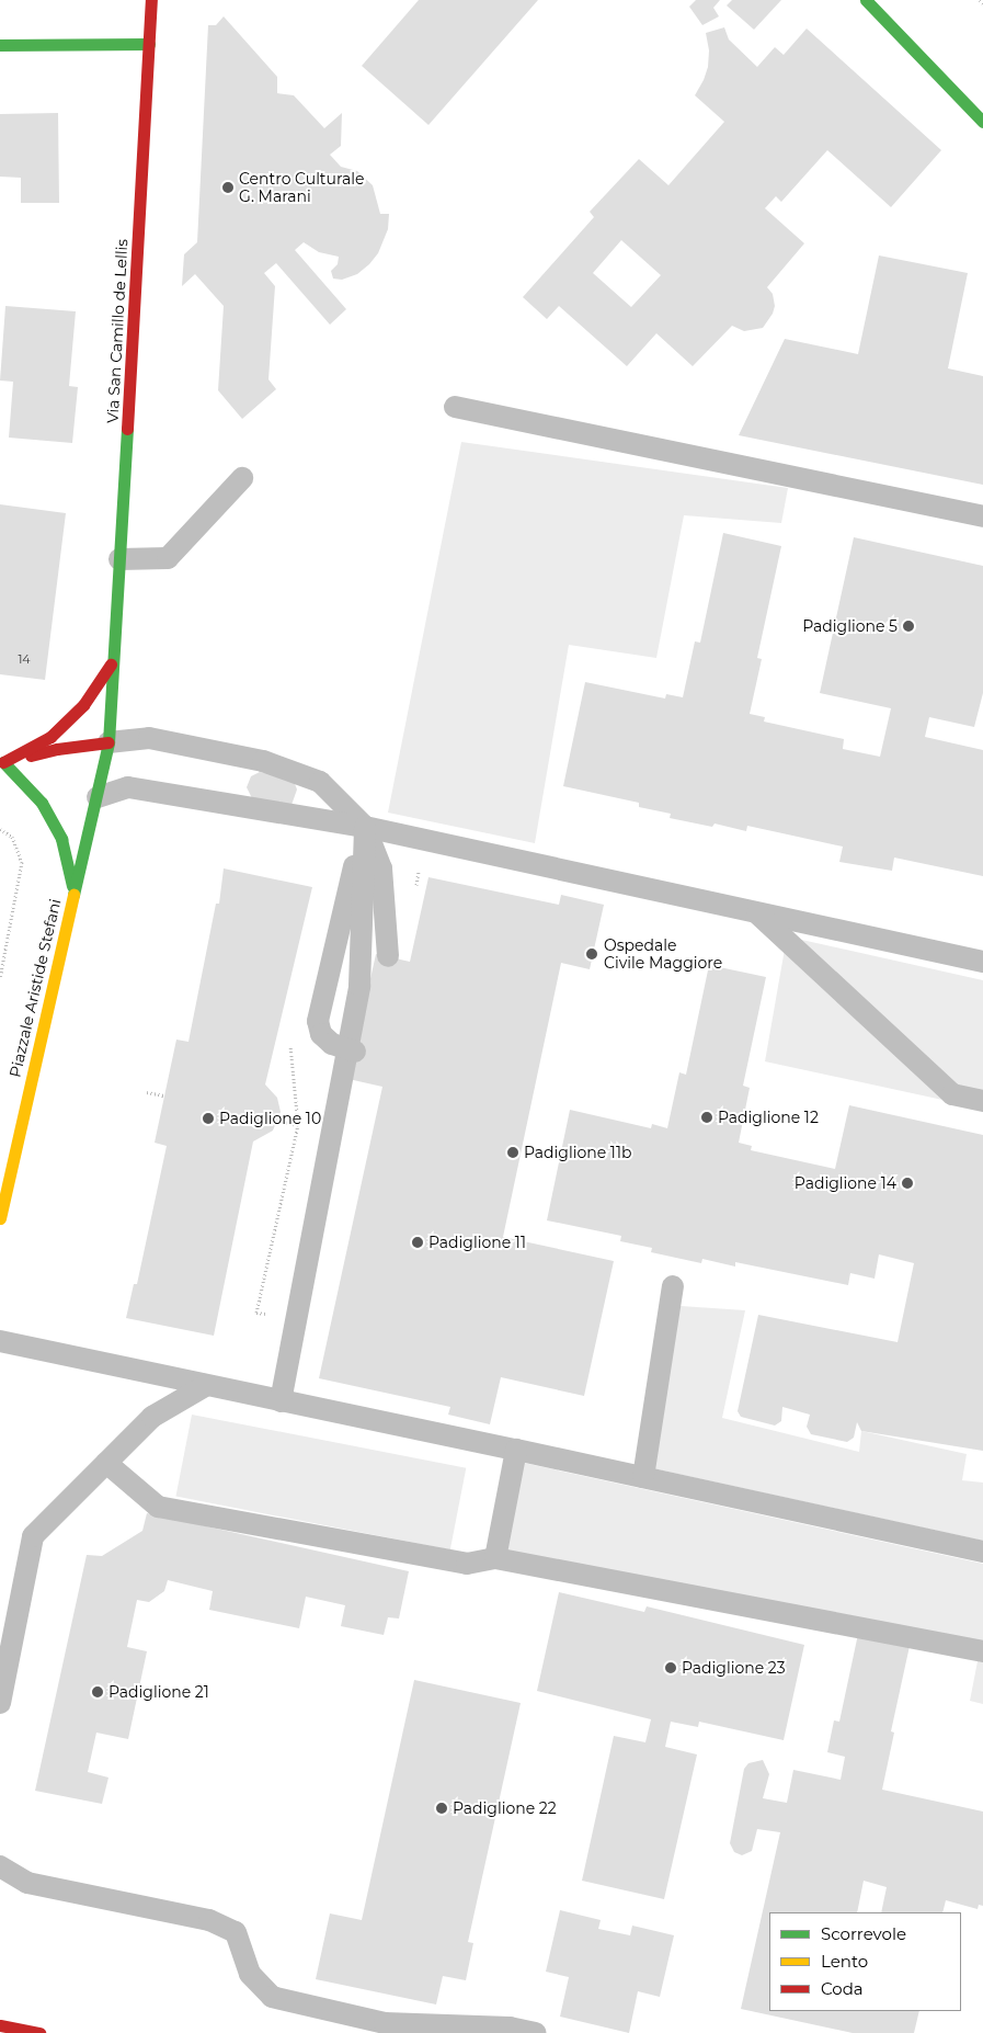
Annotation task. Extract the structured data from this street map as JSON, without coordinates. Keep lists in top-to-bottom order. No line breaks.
{"streets":{"street":["Via San Camillo de Lellis","Piazzale Aristide Stefani"]},"crossings":[["Via San Camillo de Lellis","Piazzale Aristide Stefani"]],"places":["Centro Culturale G. Marani","Padiglione 5","Ospedale Civile Maggiore","Padiglione 12","Padiglione 10","Padiglione 11b","Padiglione 14","Padiglione 11","Padiglione 23","Padiglione 21","Padiglione 22"],"house_numbers":["14"],"legend":["Scorrevole","Lento","Coda"]}
